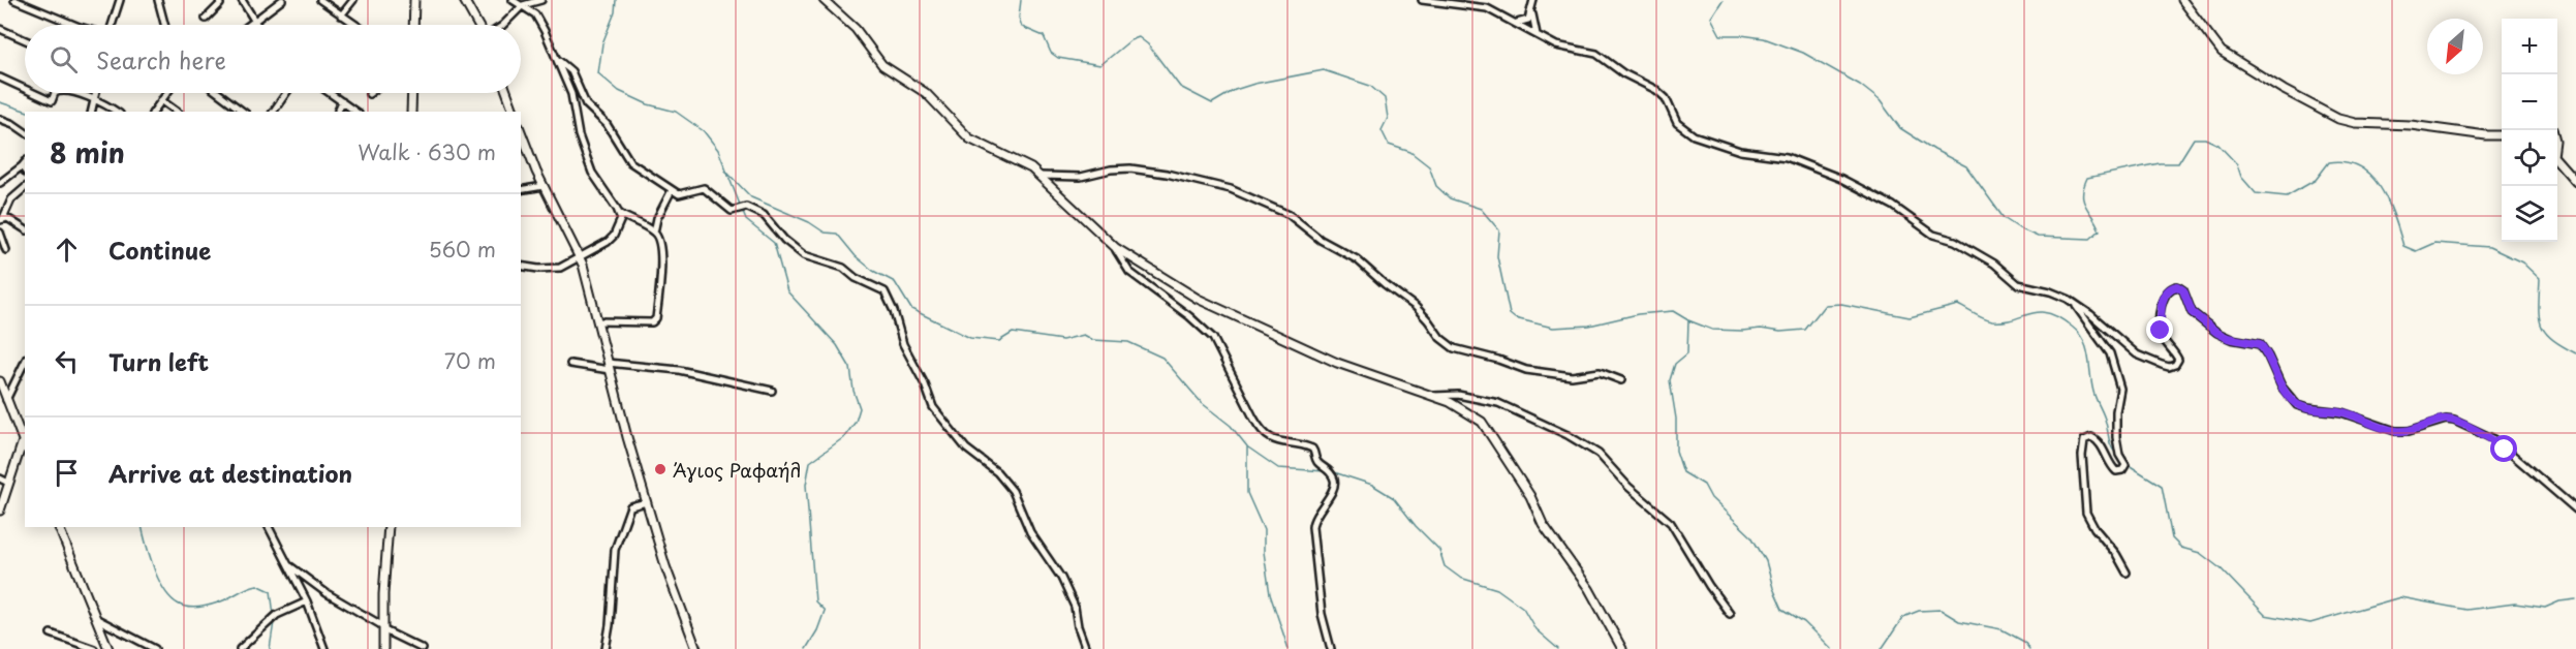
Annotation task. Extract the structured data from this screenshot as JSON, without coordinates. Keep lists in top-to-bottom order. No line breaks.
{"places":["Άγιος Ραφαήλ"],"north":"bottom left","page":{"map_buttons":["+","−"],"search":"Search here","heading":["8 min","Walk · 630 m"],"list":[["Continue","560 m"],["Turn left","70 m"],"Arrive at destination"]}}
